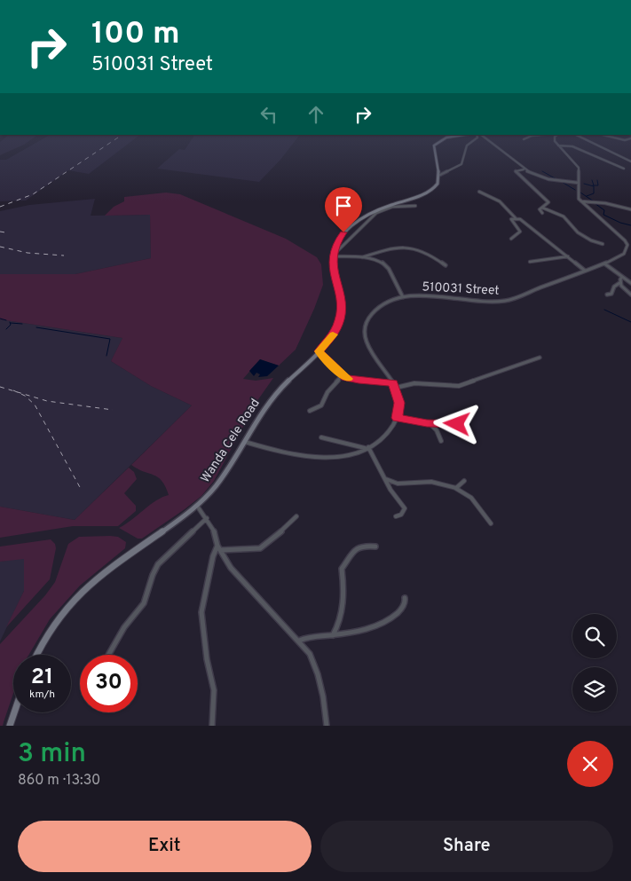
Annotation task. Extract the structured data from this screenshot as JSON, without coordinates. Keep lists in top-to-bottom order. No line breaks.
{"streets":{"street":["510031 Street","Wanda Cele Road"]},"page":{"turn":["100 m","510031 Street"],"speed":"21 km/h","limit":"30","heading":["3 min","860 m · 13:30"],"buttons":["Exit","Share"]}}
